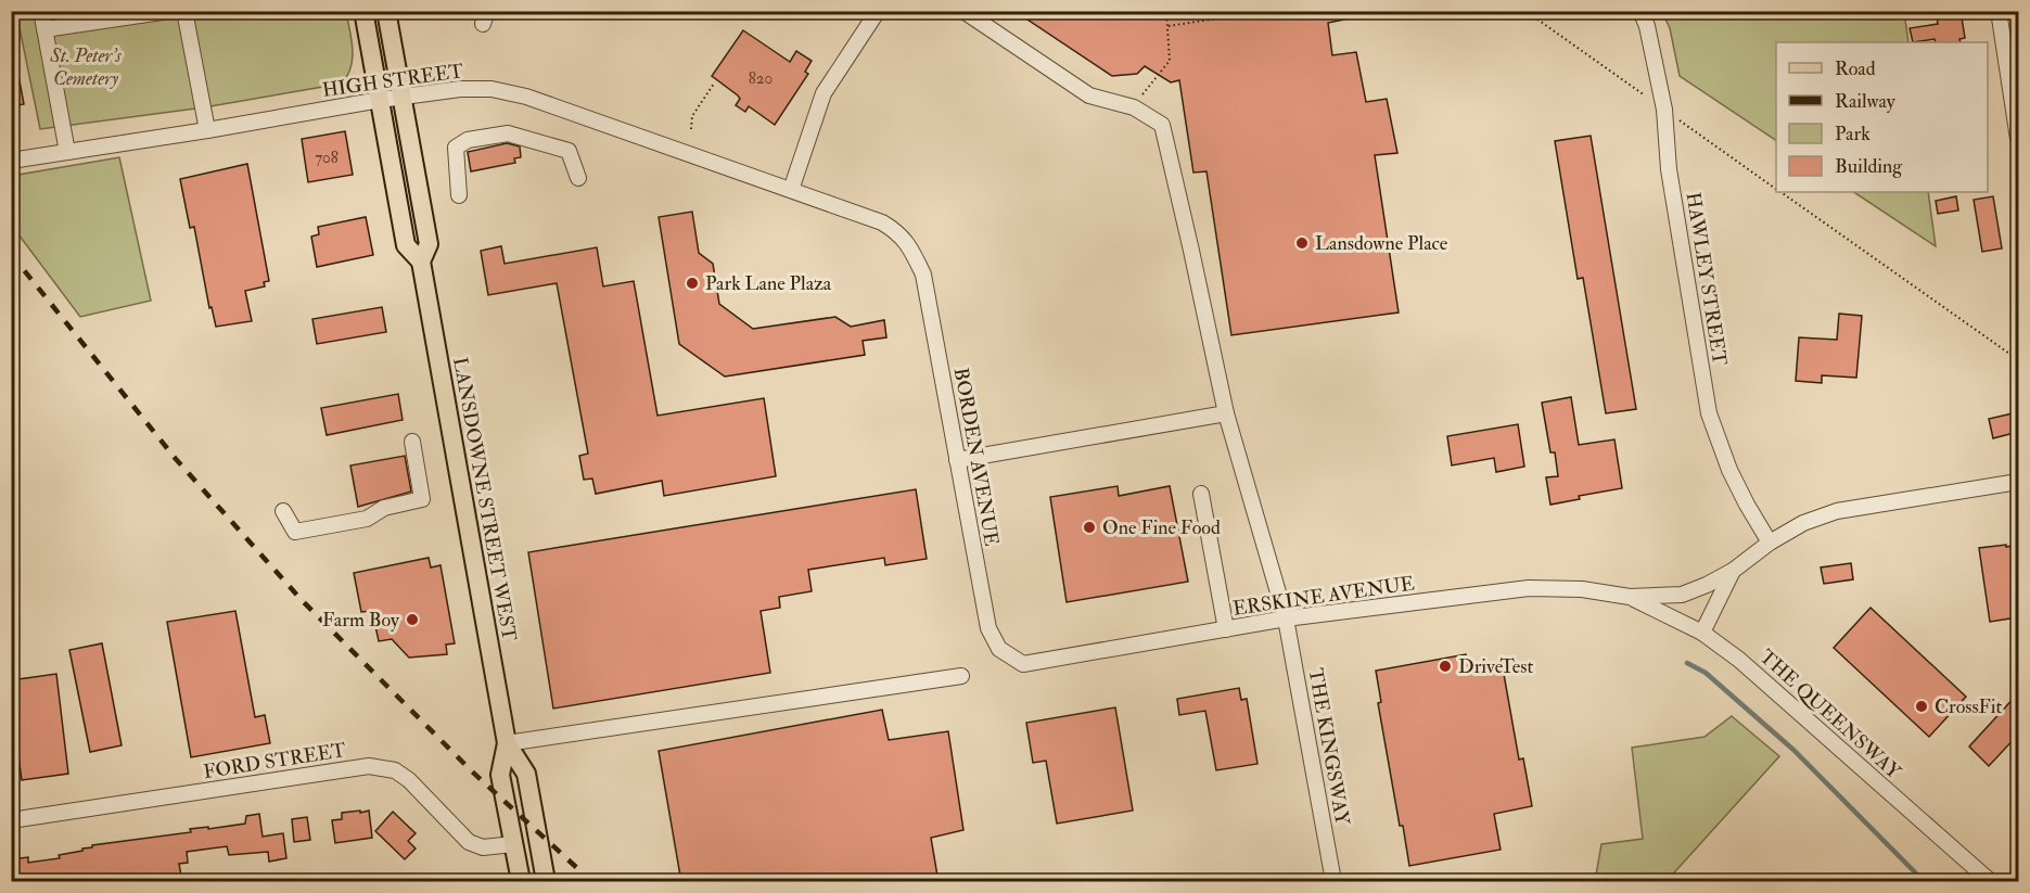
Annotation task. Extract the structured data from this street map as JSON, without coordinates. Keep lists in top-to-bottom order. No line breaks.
{"streets":{"main road":["LANSDOWNE STREET WEST"],"street":["HIGH STREET","HAWLEY STREET","BORDEN AVENUE","ERSKINE AVENUE","THE QUEENSWAY","THE KINGSWAY","FORD STREET"]},"crossings":[["HIGH STREET","BORDEN AVENUE"],["HIGH STREET","LANSDOWNE STREET WEST"],["BORDEN AVENUE","ERSKINE AVENUE"],["LANSDOWNE STREET WEST","FORD STREET"],["ERSKINE AVENUE","THE QUEENSWAY"],["ERSKINE AVENUE","THE KINGSWAY"]],"parks":["St. Peter's Cemetery"],"places":["Lansdowne Place","Park Lane Plaza","One Fine Food","Farm Boy","DriveTest","CrossFit"],"house_numbers":["820","708"],"legend":["Road","Railway","Park","Building"]}
